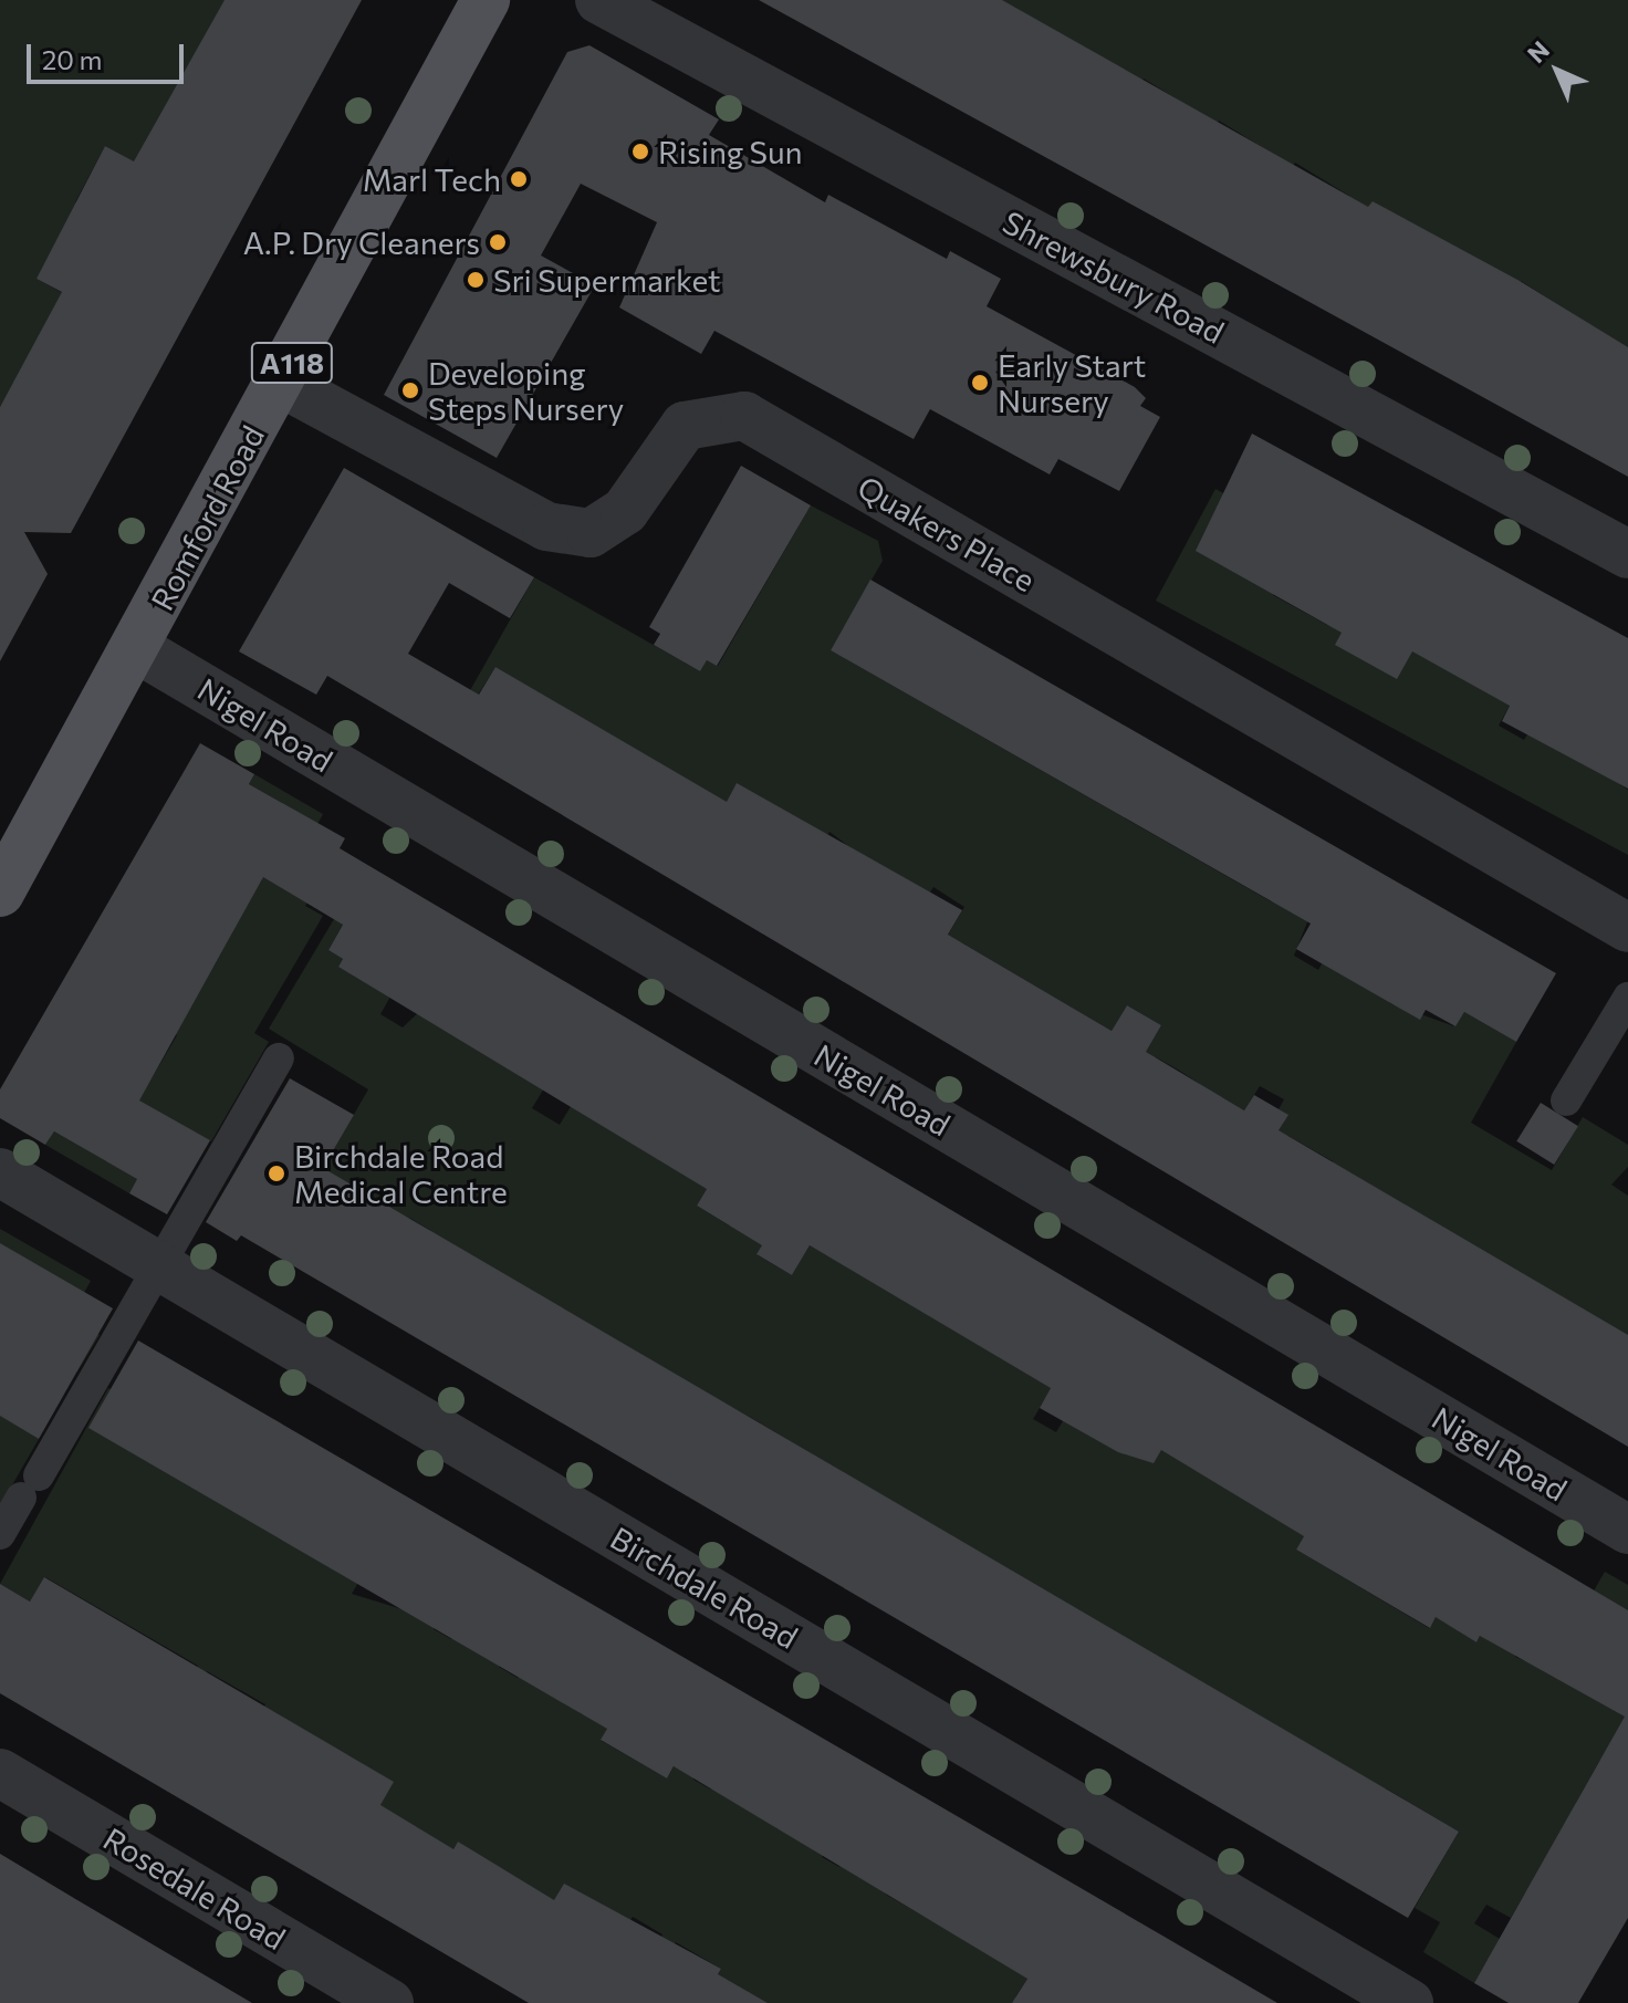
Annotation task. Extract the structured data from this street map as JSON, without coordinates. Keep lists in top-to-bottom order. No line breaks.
{"streets":{"main road":["A118","Romford Road"],"street":["Shrewsbury Road","Quakers Place","Nigel Road","Birchdale Road","Rosedale Road"]},"crossings":[["Romford Road","Quakers Place"],["Romford Road","Nigel Road"]],"places":["Rising Sun","Marl Tech","A.P. Dry Cleaners","Sri Supermarket","Early Start Nursery","Developing Steps Nursery","Birchdale Road Medical Centre"],"scale_bar":"20 m","north":"top left"}
